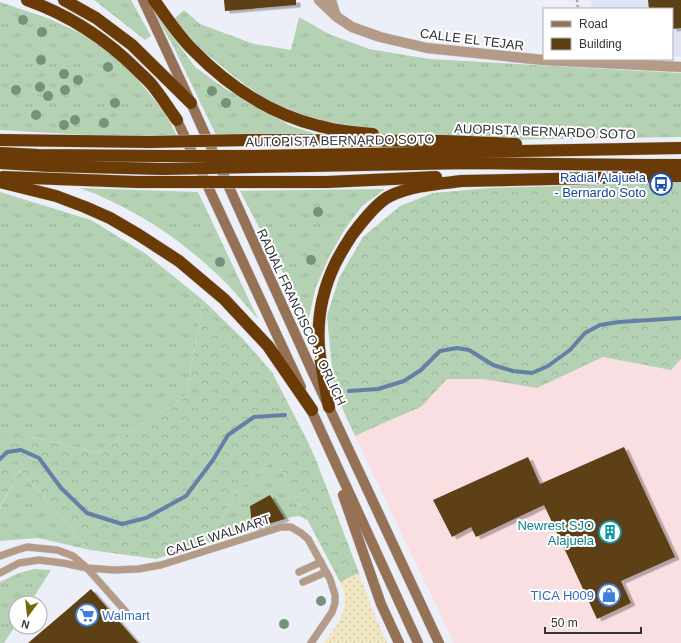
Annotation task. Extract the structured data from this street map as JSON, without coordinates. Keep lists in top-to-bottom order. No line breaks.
{"streets":{"highway":["AUOPISTA BERNARDO SOTO","AUTOPISTA BERNARDO SOTO"],"main road":["RADIAL FRANCISCO J. ORLICH"],"street":["CALLE EL TEJAR"],"lane":["CALLE WALMART"]},"crossings":[["AUOPISTA BERNARDO SOTO","AUTOPISTA BERNARDO SOTO"]],"places":{"bus stop":["Radial Alajuela - Bernardo Soto"],"building":["Newrest SJO Alajuela"],"shop":["TICA H009"],"supermarket":["Walmart"]},"legend":["Road","Building"],"scale_bar":"50 m","north":"bottom"}
